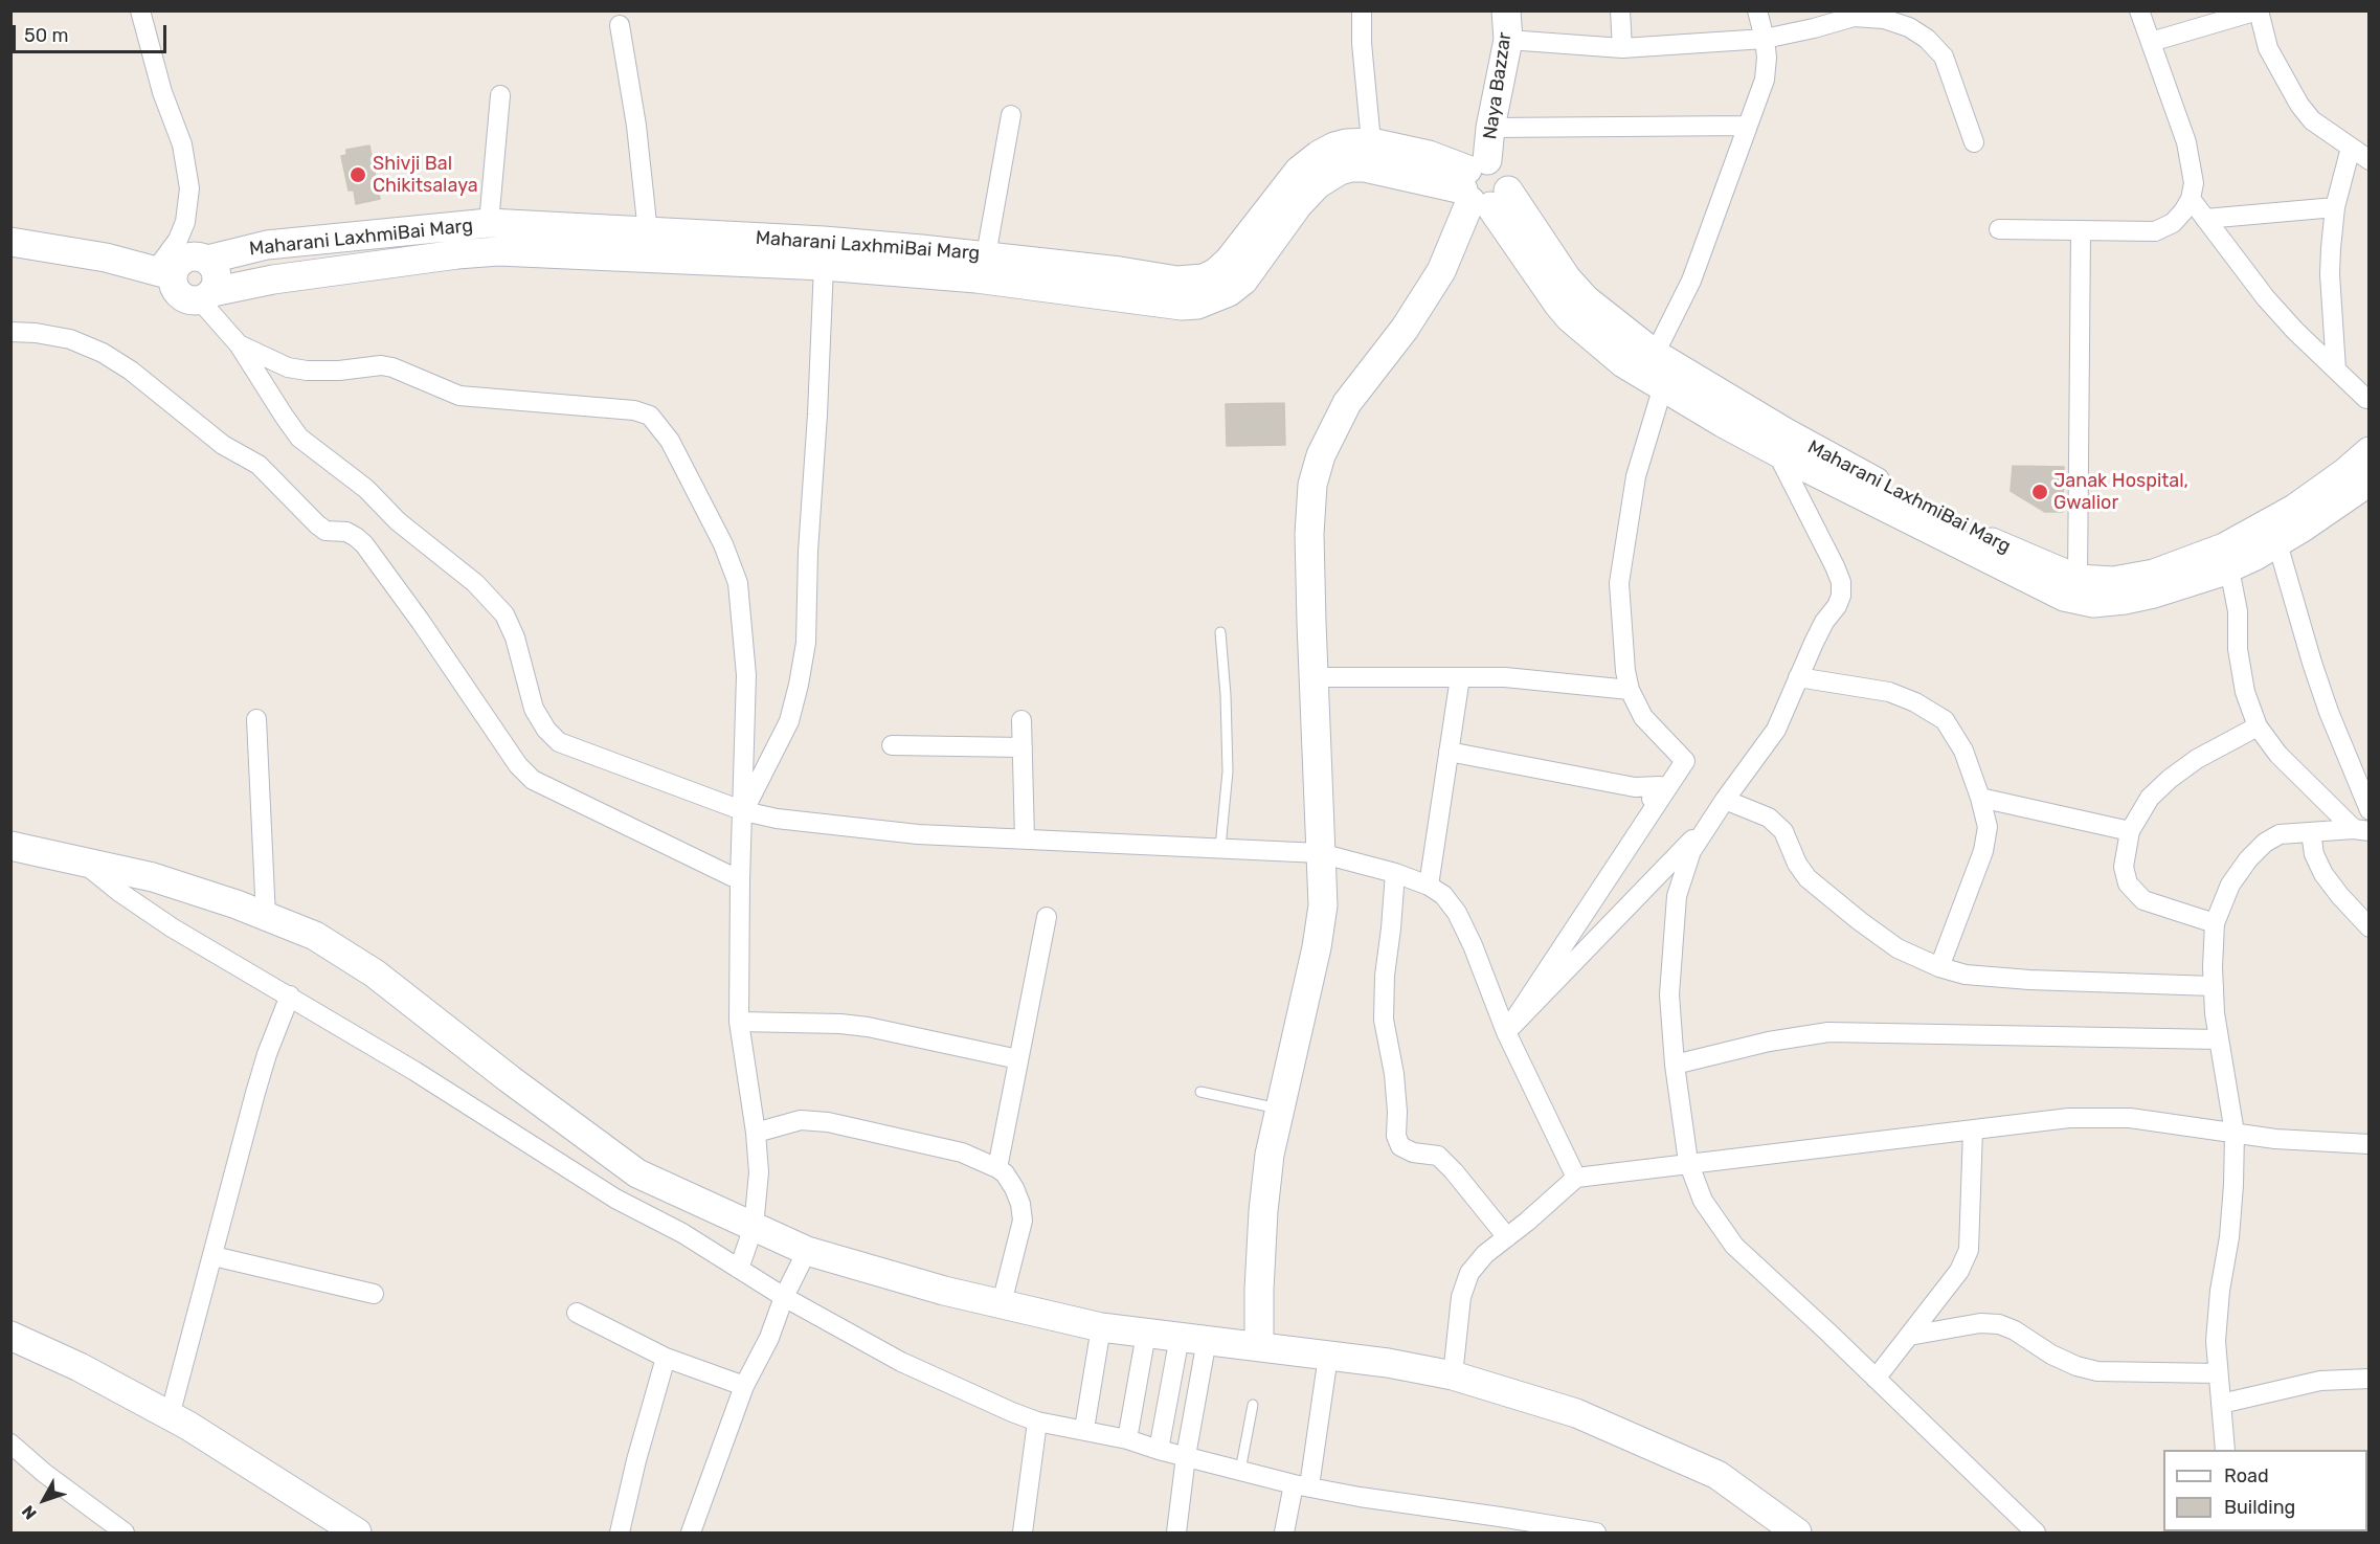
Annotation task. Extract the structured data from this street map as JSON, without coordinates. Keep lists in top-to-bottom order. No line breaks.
{"streets":{"main road":["Naya Bazzar","Maharani LaxhmiBai Marg"]},"crossings":[["Naya Bazzar","Maharani LaxhmiBai Marg"]],"places":["Shivji Bal Chikitsalaya","Janak Hospital, Gwalior"],"legend":["Road","Building"],"scale_bar":"50 m","north":"bottom left"}
